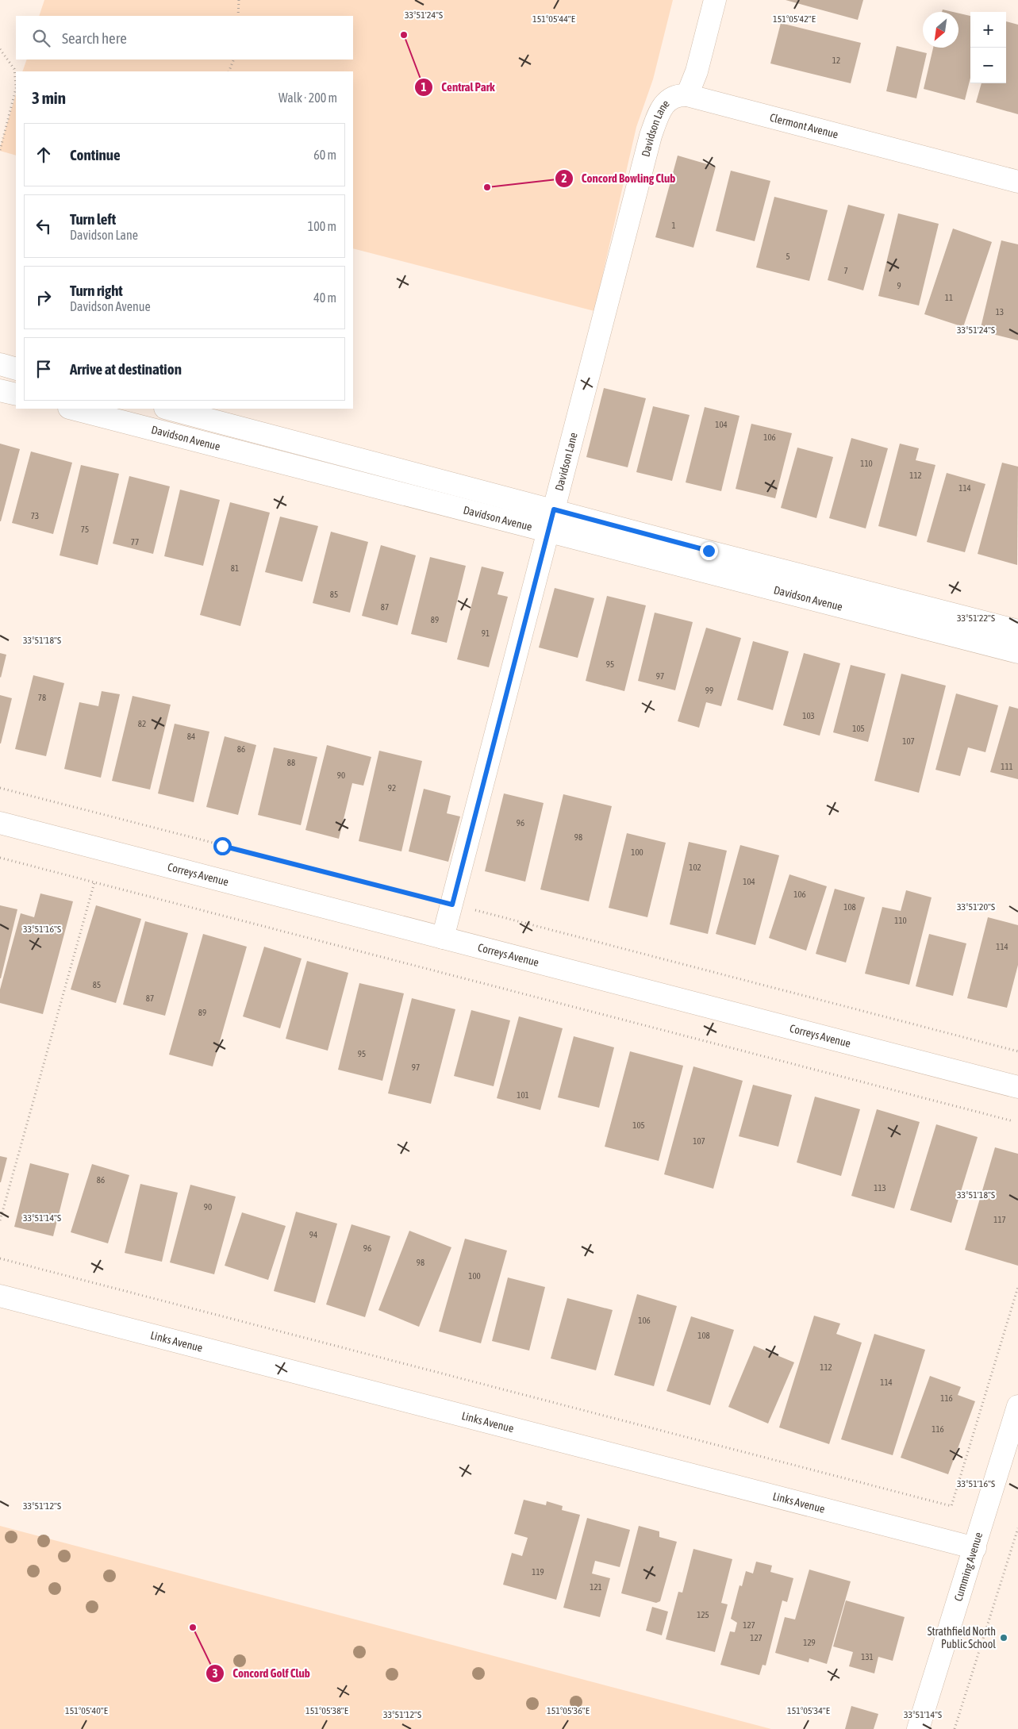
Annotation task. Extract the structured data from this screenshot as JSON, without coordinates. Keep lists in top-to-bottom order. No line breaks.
{"streets":{"street":["Clermont Avenue","Davidson Lane","Davidson Avenue","Correys Avenue","Links Avenue","Cumming Avenue"]},"crossings":[["Clermont Avenue","Davidson Lane"],["Davidson Lane","Davidson Avenue"],["Davidson Lane","Correys Avenue"],["Links Avenue","Cumming Avenue"]],"places":["Central Park","Concord Bowling Club","Concord Golf Club","Strathfield North Public School"],"house_numbers":["12","1","5","7","9","11","13","104","106","110","112","114","73","75","77","81","85","87","89","91","95","97","99","78","103","82","105","84","107","86","88","111","90","92","96","98","100","102","104","106","108","110","114","85","87","89","95","97","101","105","107","86","113","90","117","94","96","98","100","106","108","112","114","116","116","119","121","125","127","127","129","131"],"north":"bottom left","page":{"map_buttons":["+","−"],"search":"Search here","heading":["3 min","Walk · 200 m"],"list":[["Continue","60 m"],["Turn left","Davidson Lane","100 m"],["Turn right","Davidson Avenue","40 m"],"Arrive at destination"]},"coordinates":["33°51'24\"S","151°05'44\"E","151°05'42\"E","33°51'22\"S","33°51'18\"S","33°51'20\"S","33°51'16\"S","33°51'14\"S","33°51'12\"S","151°05'40\"E","151°05'38\"E","151°05'36\"E","151°05'34\"E"]}
